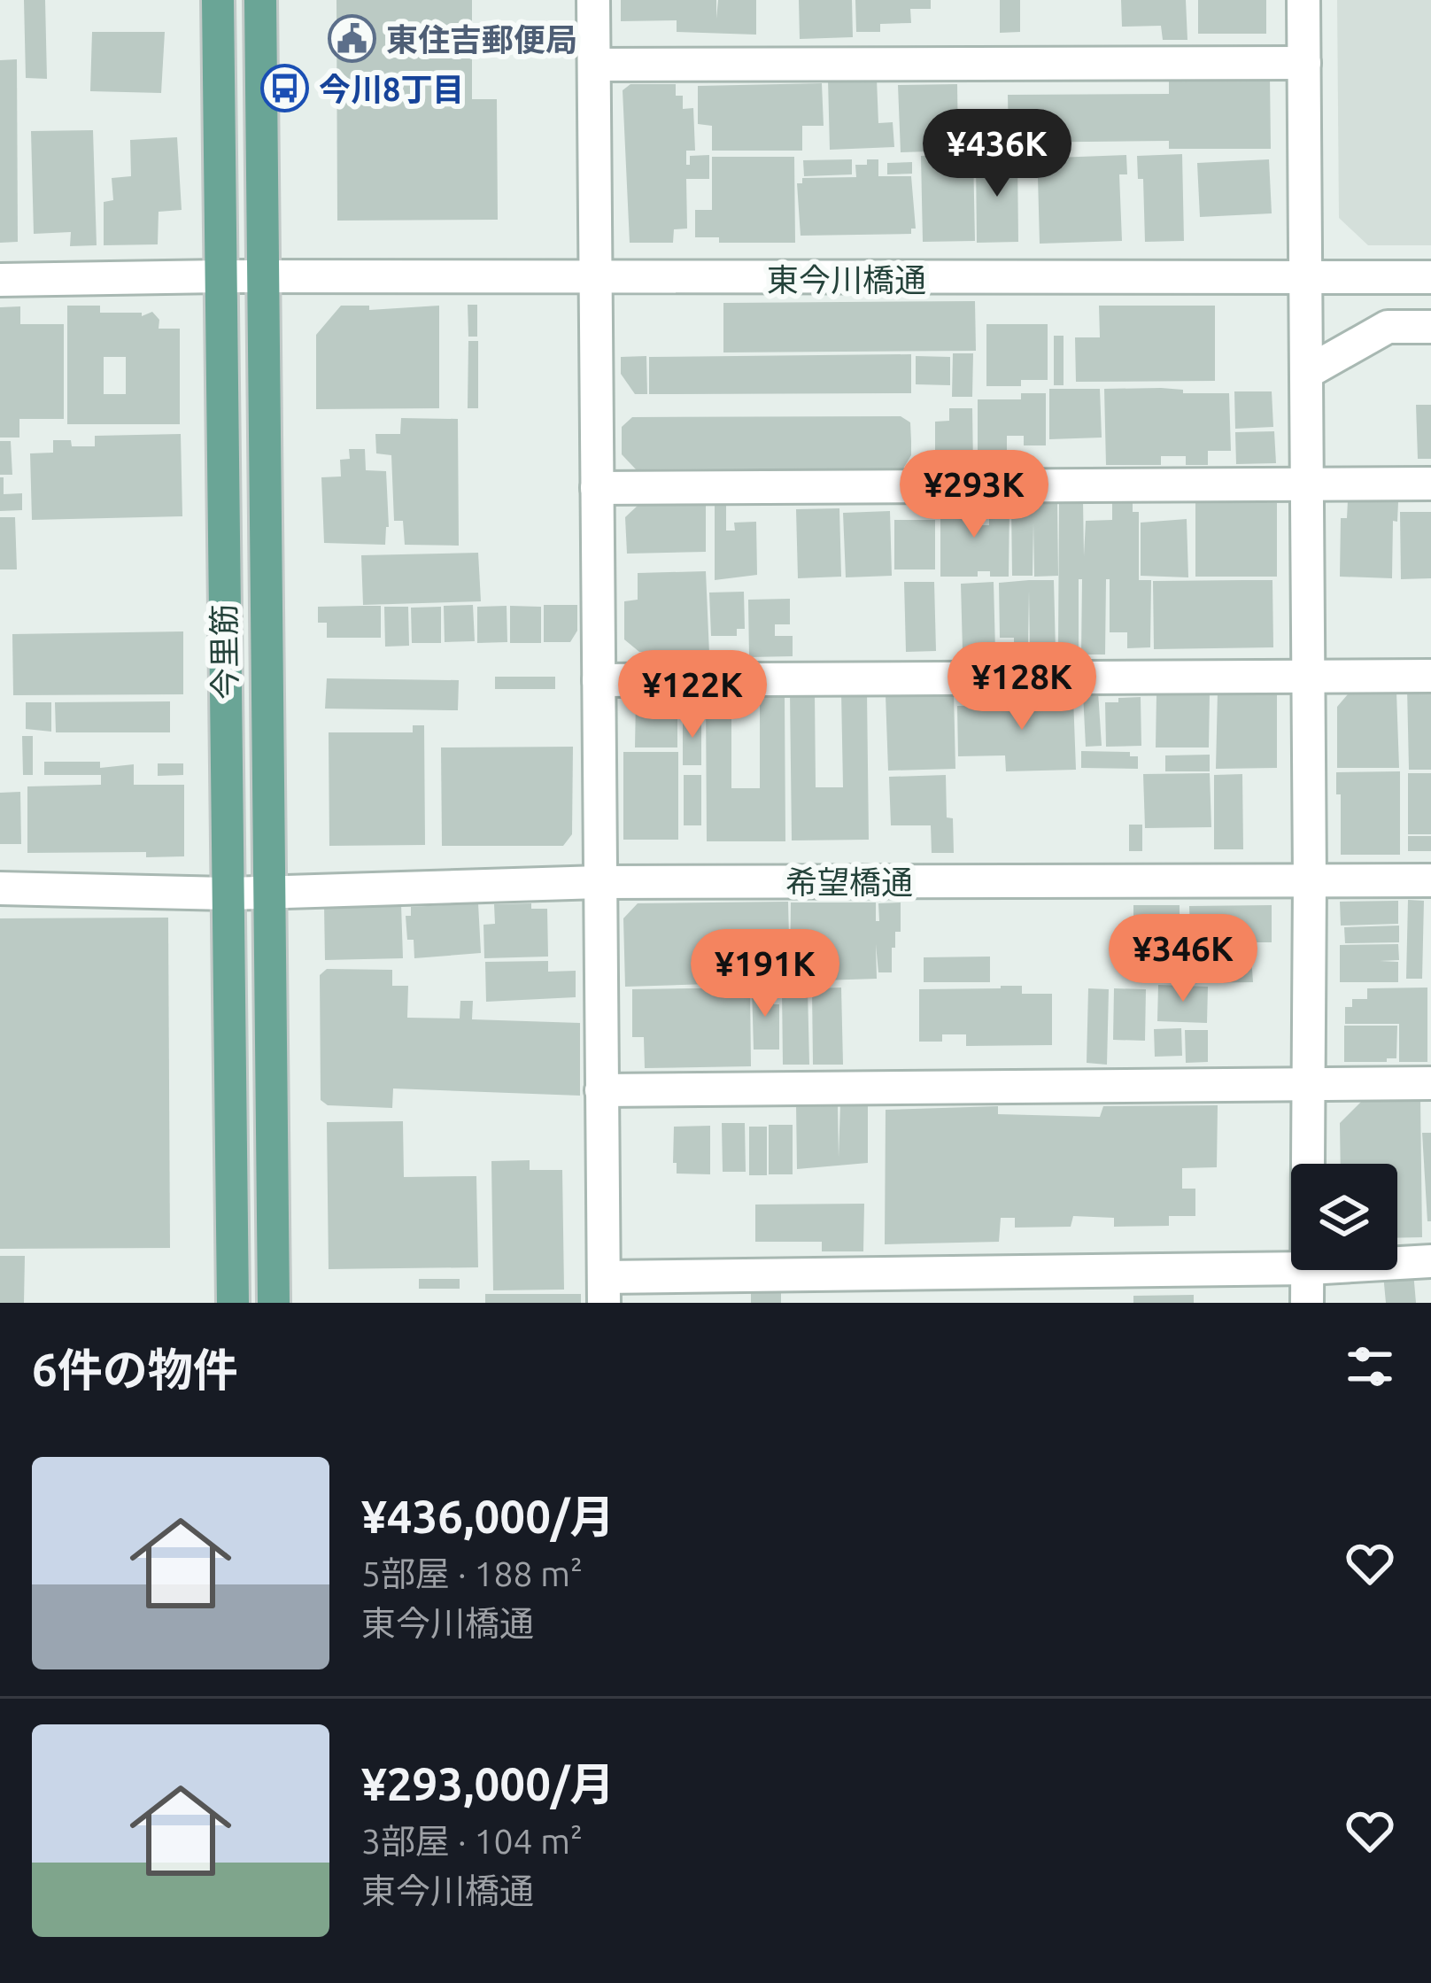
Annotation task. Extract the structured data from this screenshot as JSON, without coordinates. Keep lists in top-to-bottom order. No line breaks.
{"streets":{"main road":["今里筋"],"street":["東今川橋通","希望橋通"]},"crossings":[["東今川橋通","今里筋"],["今里筋","希望橋通"]],"places":{"public building":["東住吉郵便局"],"bus stop":["今川8丁目"]},"page":{"price":["¥436K","¥293K","¥128K","¥122K","¥346K","¥191K"],"heading":"6件の物件","list":[{"name":"¥436,000/月","note":"5部屋 · 188 m² · 東今川橋通"},{"name":"¥293,000/月","note":"3部屋 · 104 m² · 東今川橋通"}]}}
